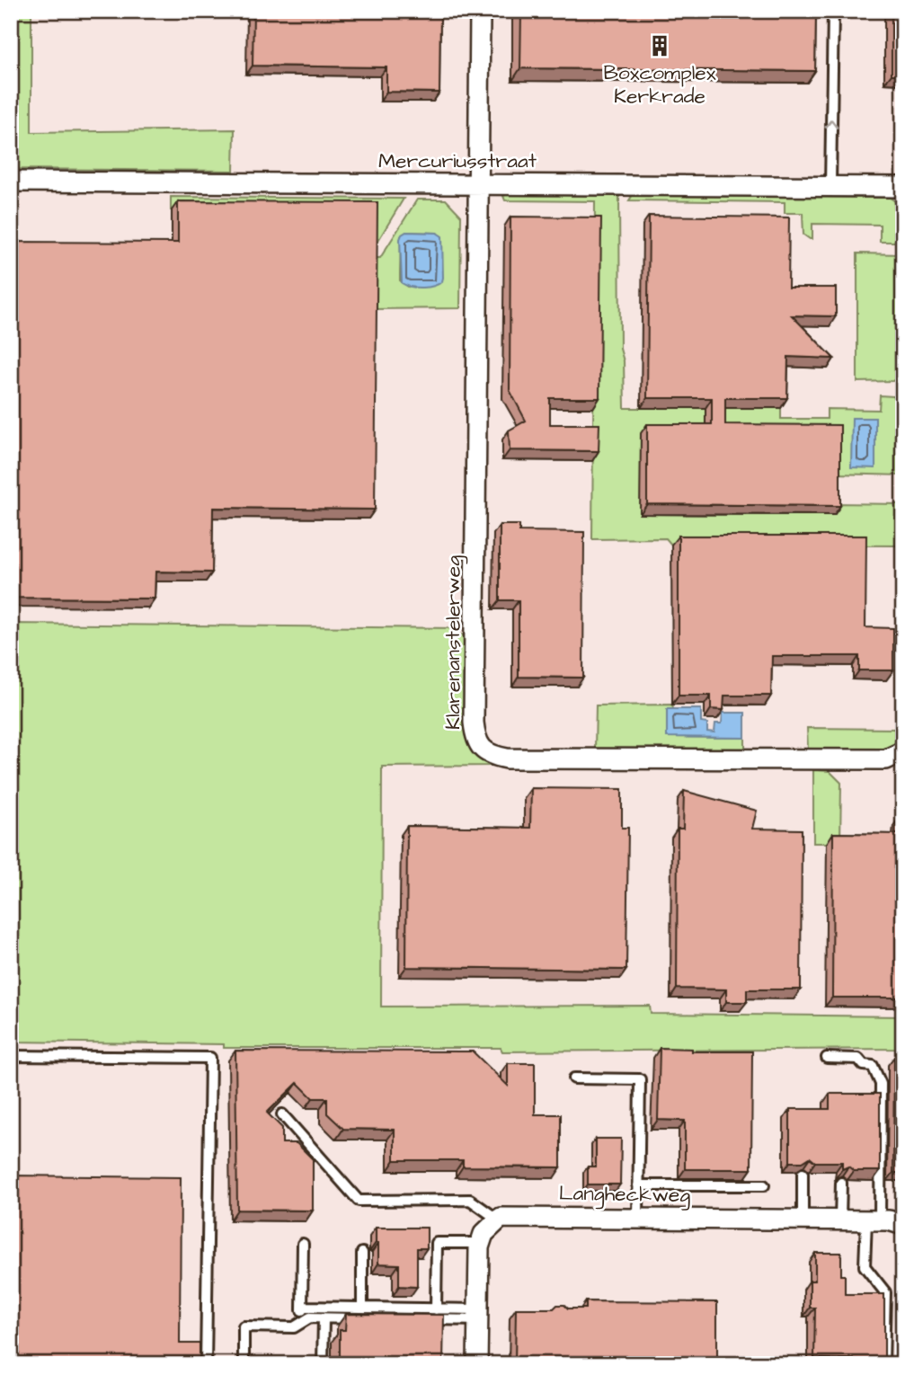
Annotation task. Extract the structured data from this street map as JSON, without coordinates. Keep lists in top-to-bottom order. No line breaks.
{"streets":{"street":["Mercuriusstraat","Klarenanstelerweg","Langheckweg"]},"crossings":[["Mercuriusstraat","Klarenanstelerweg"]],"places":{"building":["Boxcomplex Kerkrade"]}}
